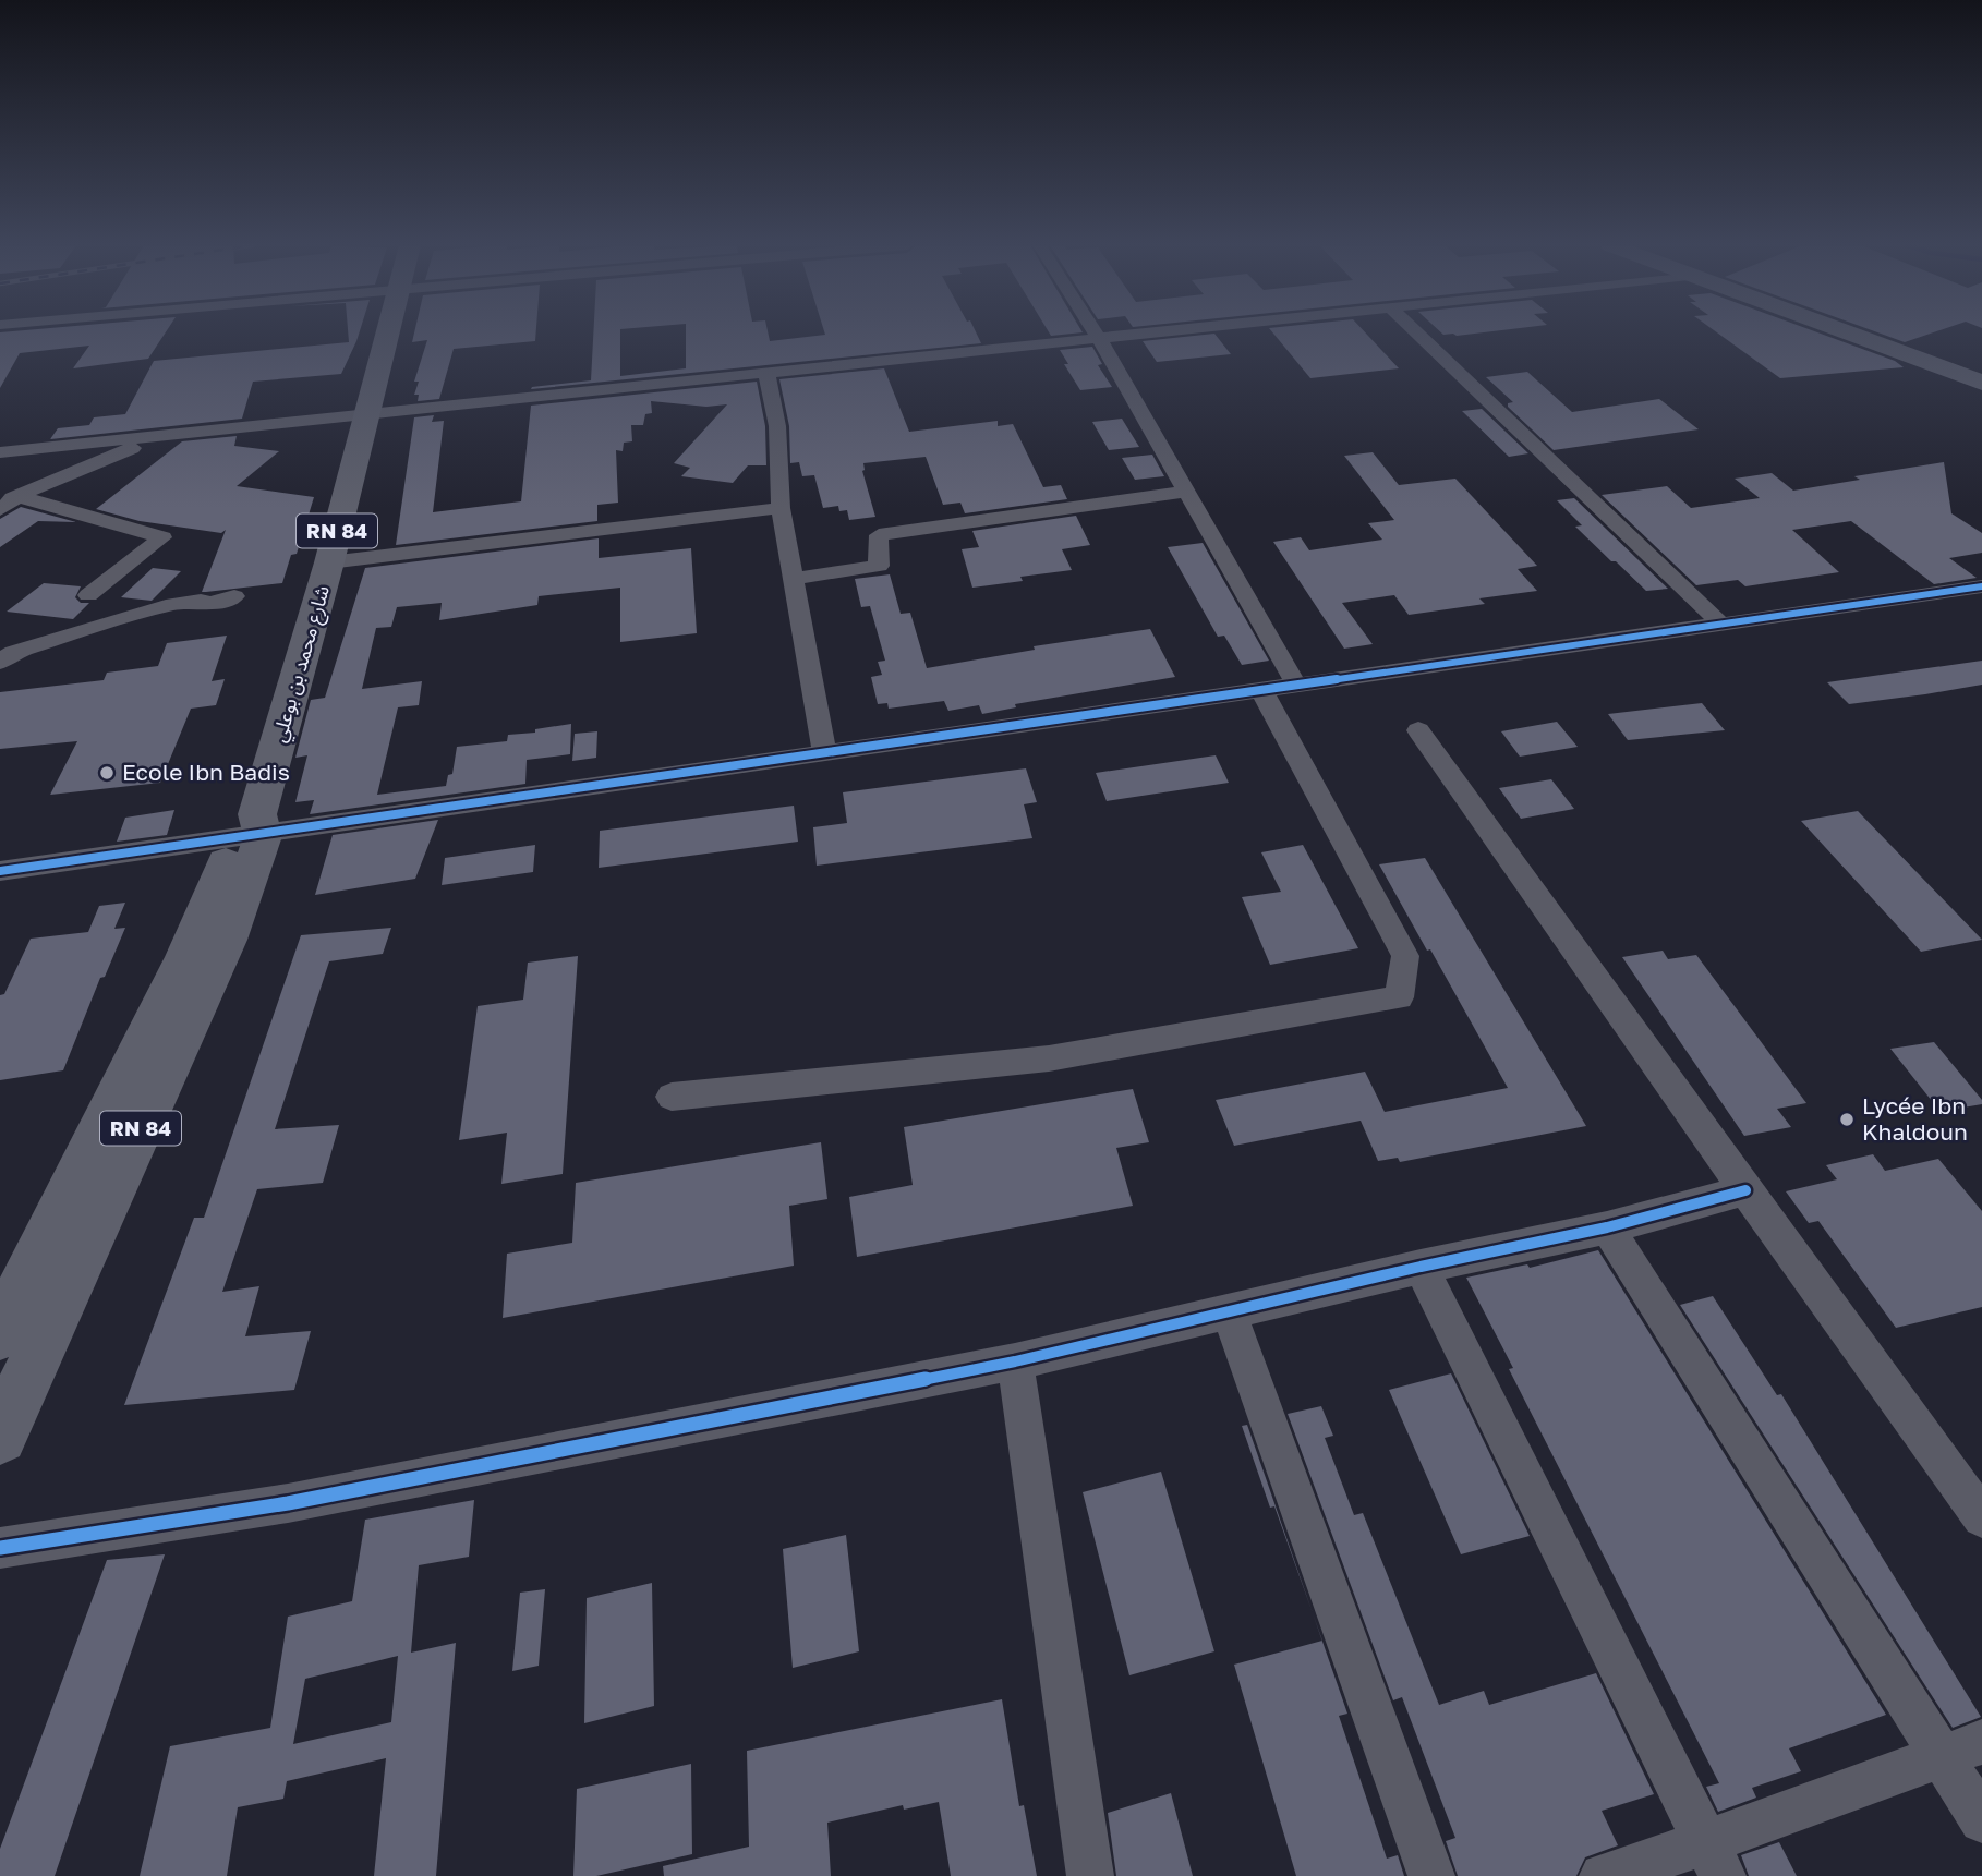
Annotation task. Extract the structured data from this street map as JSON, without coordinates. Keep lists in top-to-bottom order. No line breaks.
{"streets":{"main road":["RN 84","شارع محمد بن بوعلي"]},"crossings":[["RN 84","شارع محمد بن بوعلي"]],"places":["Ecole Ibn Badis","Lycée Ibn Khaldoun"]}
